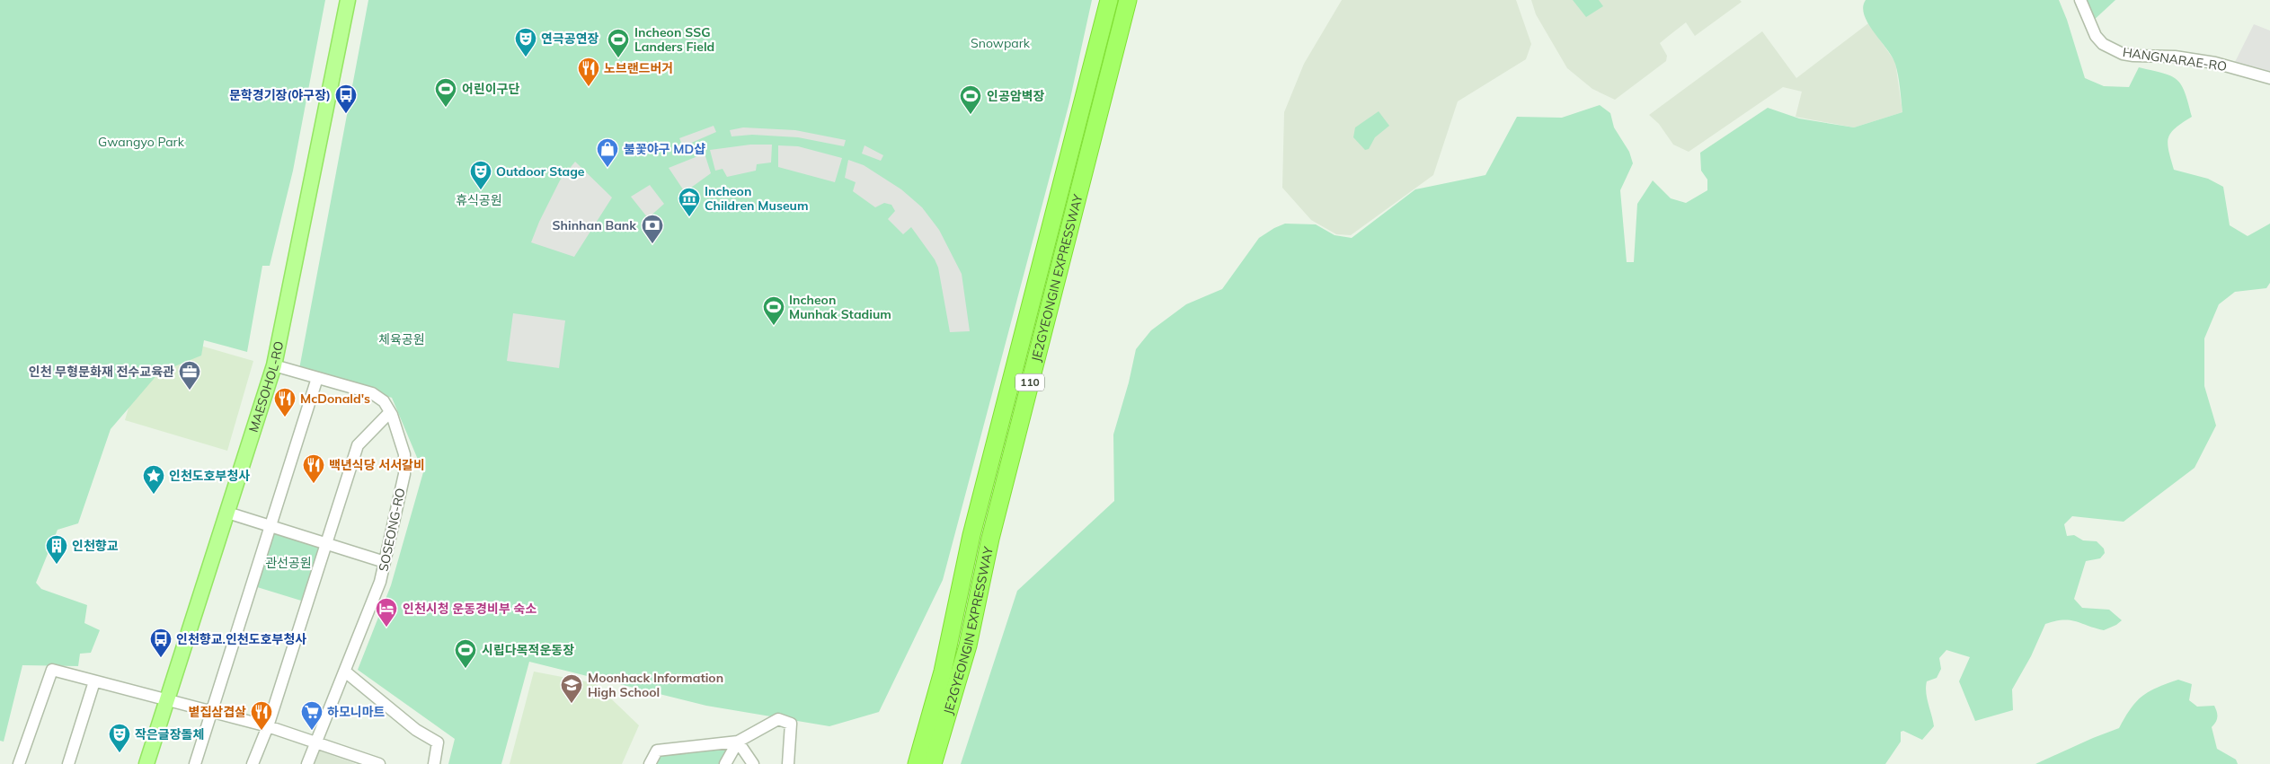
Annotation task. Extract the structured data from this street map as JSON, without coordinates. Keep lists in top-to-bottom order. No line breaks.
{"streets":{"highway":["JE2GYEONGIN EXPRESSWAY","110"],"main road":["MAESOHOL-RO"],"street":["HANGNARAE-RO","SOSEONG-RO"]},"crossings":[["MAESOHOL-RO","SOSEONG-RO"]],"parks":["Snowpark","Gwangyo Park","휴식공원","체육공원","관선공원"],"places":{"theatre":["연극공연장","Outdoor Stage","작은글장돌체"],"sports":["Incheon SSG Landers Field","어린이구단","인공암벽장","Incheon Munhak Stadium","시립다목적운동장"],"restaurant":["노브랜드버거","McDonald's","백년식당 서서갈비","볕집삼겹살"],"bus stop":["문학경기장(야구장)","인천향교.인천도호부청사"],"shop":["불꽃야구 MD샵"],"museum":["Incheon Children Museum"],"bank":["Shinhan Bank"],"office":["인천 무형문화재 전수교육관"],"place":["인천도호부청사"],"building":["인천향교"],"hotel":["인천시청 운동경비부 숙소"],"school or university":["Moonhack Information High School"],"supermarket":["하모니마트"]}}
